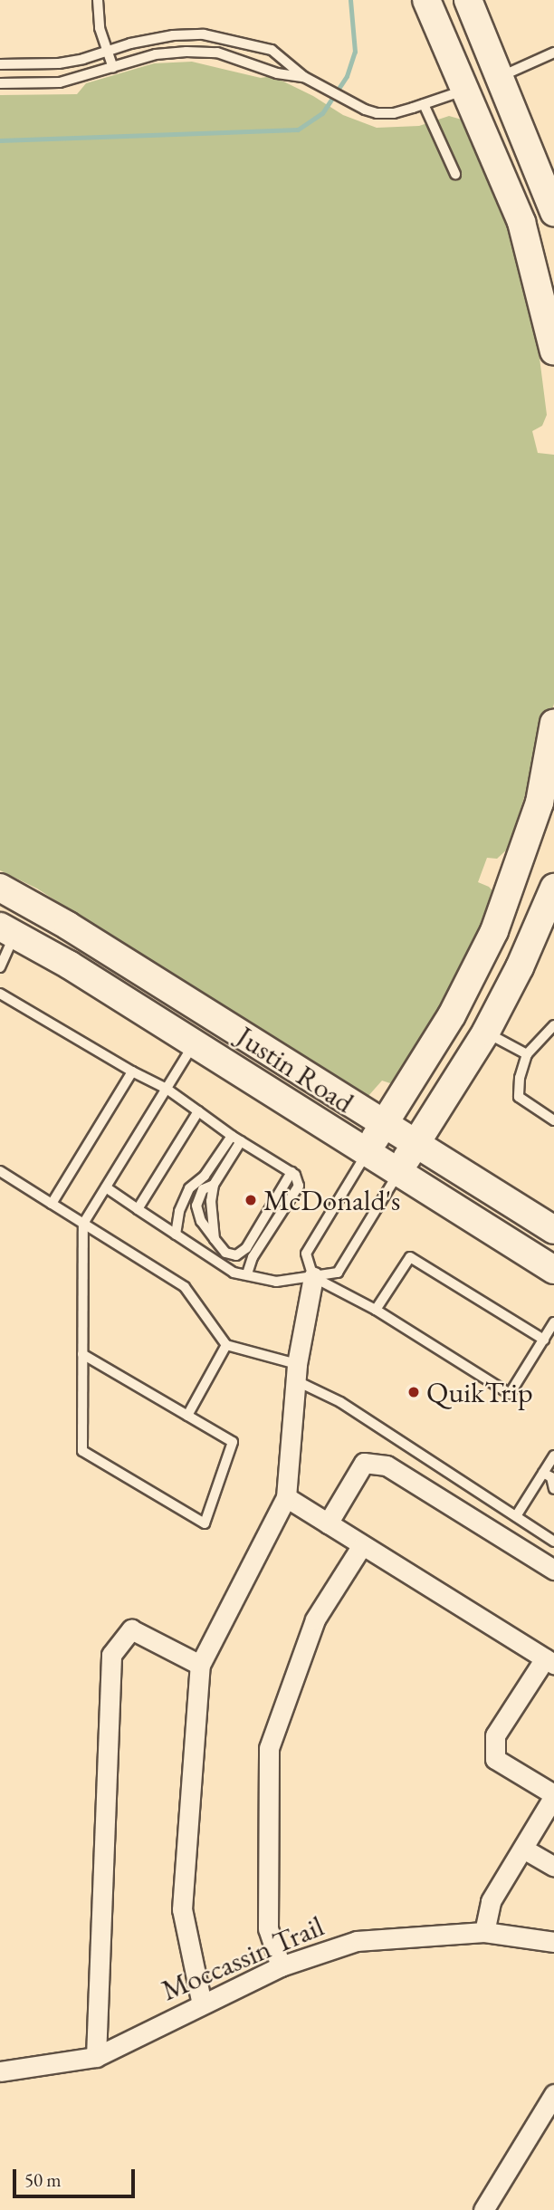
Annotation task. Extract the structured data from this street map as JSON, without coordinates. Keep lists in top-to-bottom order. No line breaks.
{"streets":{"main road":["Justin Road"],"street":["Moccassin Trail"]},"places":["McDonald's","QuikTrip"],"scale_bar":"50 m"}
